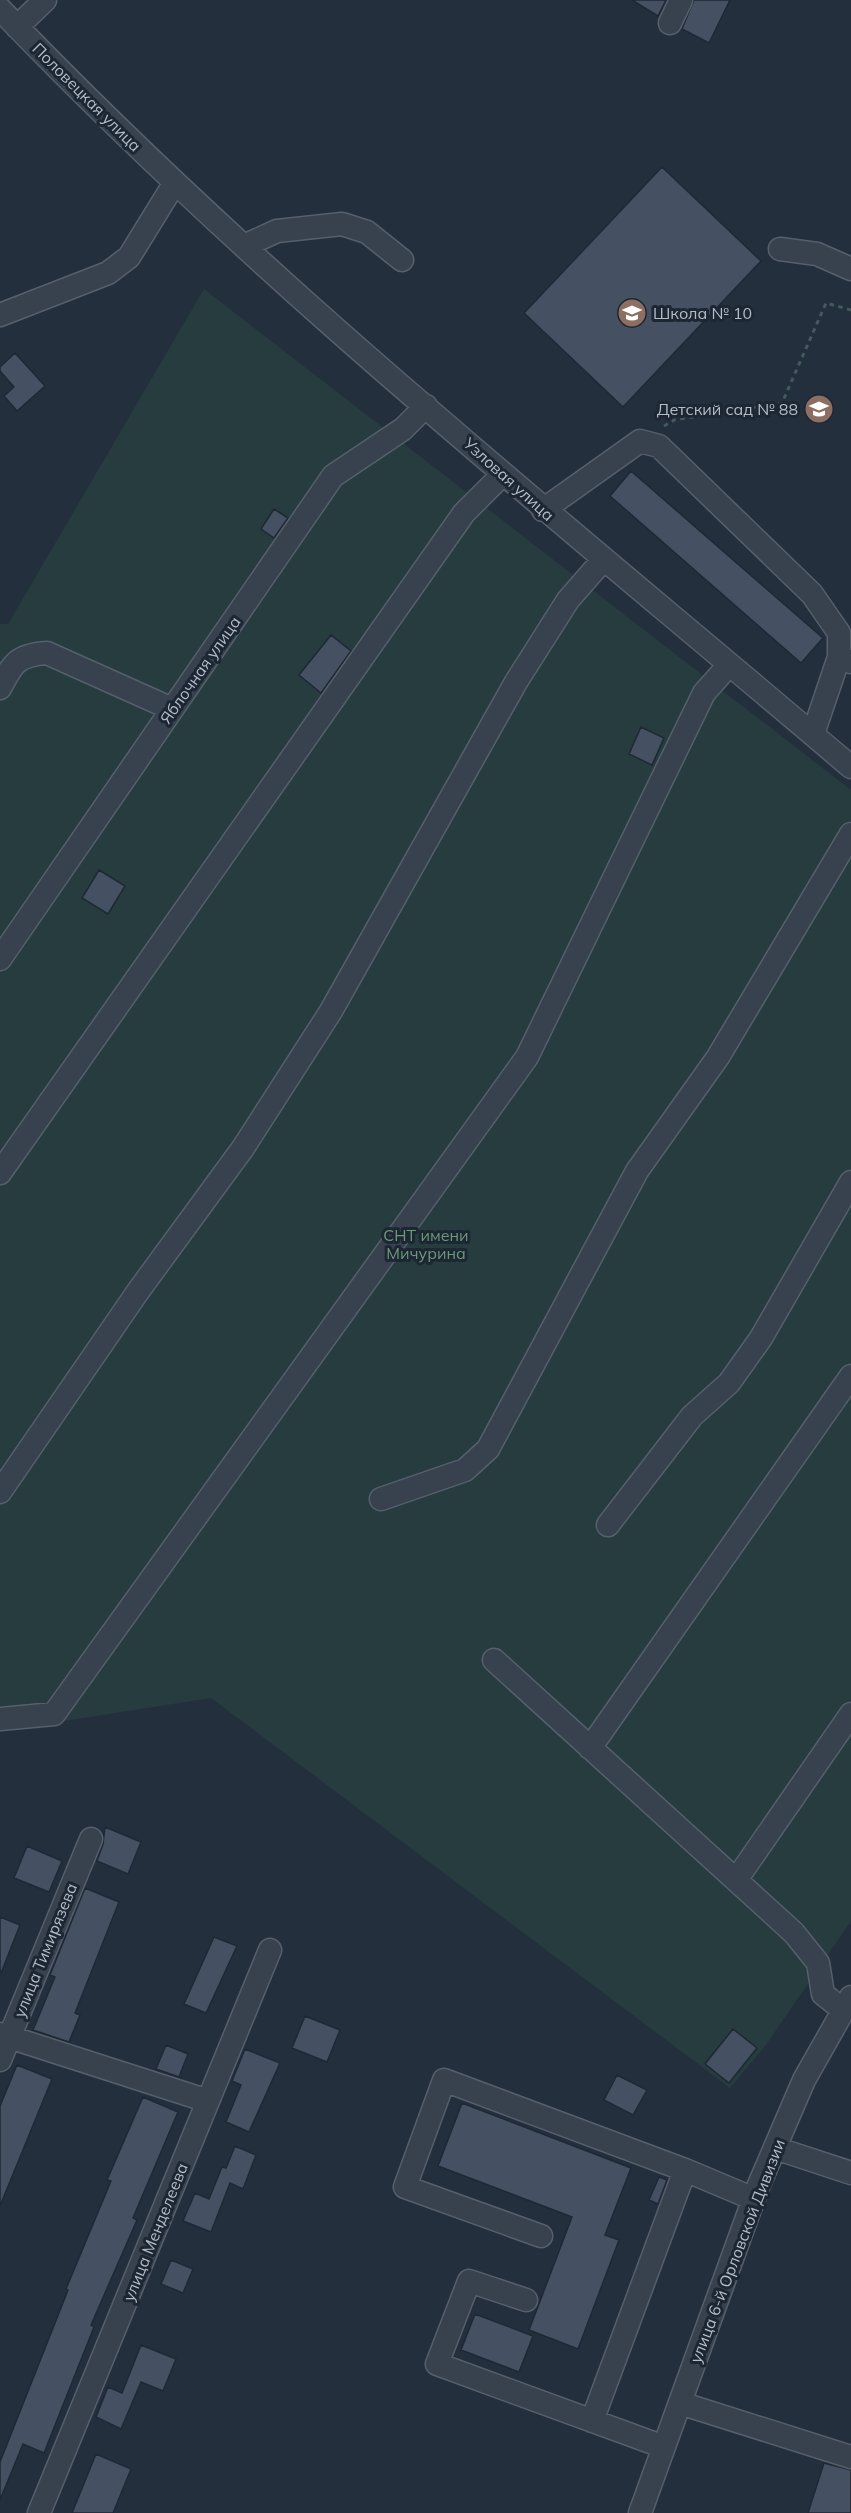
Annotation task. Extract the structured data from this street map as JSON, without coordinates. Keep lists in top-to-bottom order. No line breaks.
{"streets":{"street":["Половецкая улица","Узловая улица","Яблочная улица","улица Тимирязева","улица Менделеева","улица 6-й Орловской Дивизии"]},"crossings":[["Половецкая улица","Узловая улица"],["Узловая улица","Яблочная улица"]],"parks":["СНТ имени Мичурина"],"places":{"school or university":["Школа № 10","Детский сад № 88"]}}
